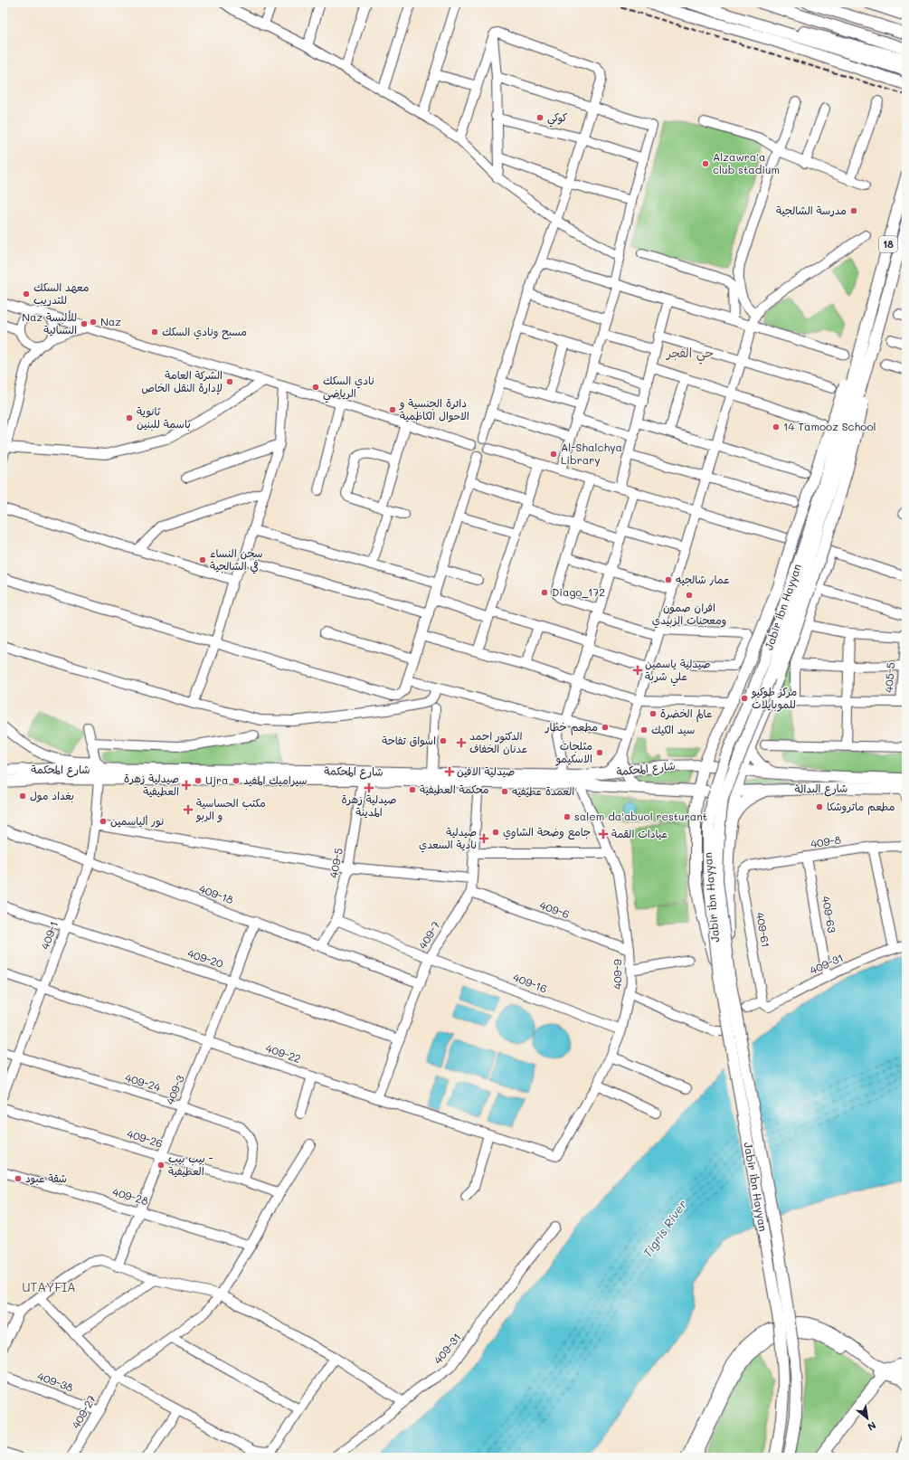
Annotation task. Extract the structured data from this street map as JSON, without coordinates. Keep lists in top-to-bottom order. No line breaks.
{"streets":{"main road":["18","Jabir ibn Hayyan","شارع المحكمة","شارع البدالة"],"street":["405-5","409-8","409-5","409-18","409-6","409-63","409-61","409-1","409-7","409-20","409-31","409-9","409-16","409-22","409-24","409-3","409-26","409-28","409-38","409-27"]},"crossings":[["18","Jabir ibn Hayyan"],["شارع المحكمة","409-5"],["شارع المحكمة","409-1"],["شارع المحكمة","409-7"],["شارع المحكمة","409-9"],["409-8","409-63"],["409-8","409-61"],["409-5","409-18"],["409-5","409-16"],["409-18","409-1"],["409-18","409-7"],["409-18","409-3"],["409-6","409-7"],["409-6","409-9"],["409-63","409-31"],["409-61","409-31"],["409-1","409-20"],["409-1","409-22"],["409-1","409-24"],["409-7","409-20"],["409-7","409-16"],["409-7","409-22"],["409-20","409-3"],["409-9","409-16"],["409-9","409-22"],["409-22","409-3"],["409-24","409-3"],["409-24","409-26"],["409-3","409-26"],["409-3","409-28"],["409-38","409-27"]],"districts":["حي الفجر","UTAYFIA"],"water":["Tigris River"],"places":{"other":["كوكي","Alzawra'a club stadium","مدرسة الشالجية","معهد السكك للتدريب","Naz","Naz للألبسة النسائية","مسبح ونادي السكك","الشركة العامة لإدارة النقل الخاص","نادي السكك الرياضي","دائرة الجنسية و الاحوال الكاظمية","ثانوية باسمة للبنين","14 Tamooz School","Al-Shalchya Library","سجن النساء في الشالجية","عمار شالجيه","Diago_172","افران صمون ومعجنات الزبيدي","مركز طوكيو للموبايلات","عالم الخضرة","مطعم خطار","سيد الكيك","اسواق تفاحة","مثلجات الاسكيمو","Ujra","سيراميك المفيد","محكمة العطيفية","العمدة عطيفيه","بغداد مول","مطعم ماتروشكا","salem da'abuol resturant","نور ألياسمين","جامع وضحة الشاوي","بيب بيب - العطيفية","شقة عبود"],"health":["صيدلية ياسمين علي شربة","الدكتور احمد عدنان الخفاف","صيدلية الافين","صيدلية زهرة العطيفية","صيدلية زهرة المدينة","مكتب الحساسية و الربو","عيادات القمة","صيدلية نادية السعدي"]},"north":"bottom right"}
